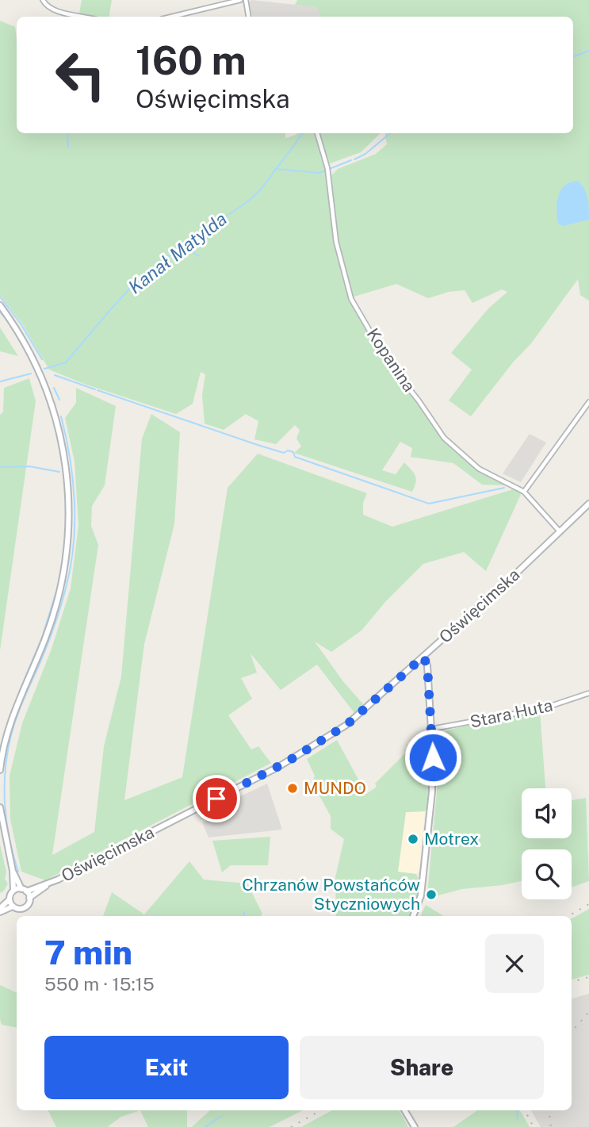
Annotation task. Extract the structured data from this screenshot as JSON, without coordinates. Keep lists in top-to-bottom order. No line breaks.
{"streets":{"street":["Kopanina","Oświęcimska","Stara Huta"]},"crossings":[["Kopanina","Oświęcimska"]],"water":["Kanał Matylda"],"places":["MUNDO","Motrex","Chrzanów Powstańców Styczniowych"],"page":{"turn":["160 m","Oświęcimska"],"heading":["7 min","550 m · 15:15"],"buttons":["Exit","Share"]}}
